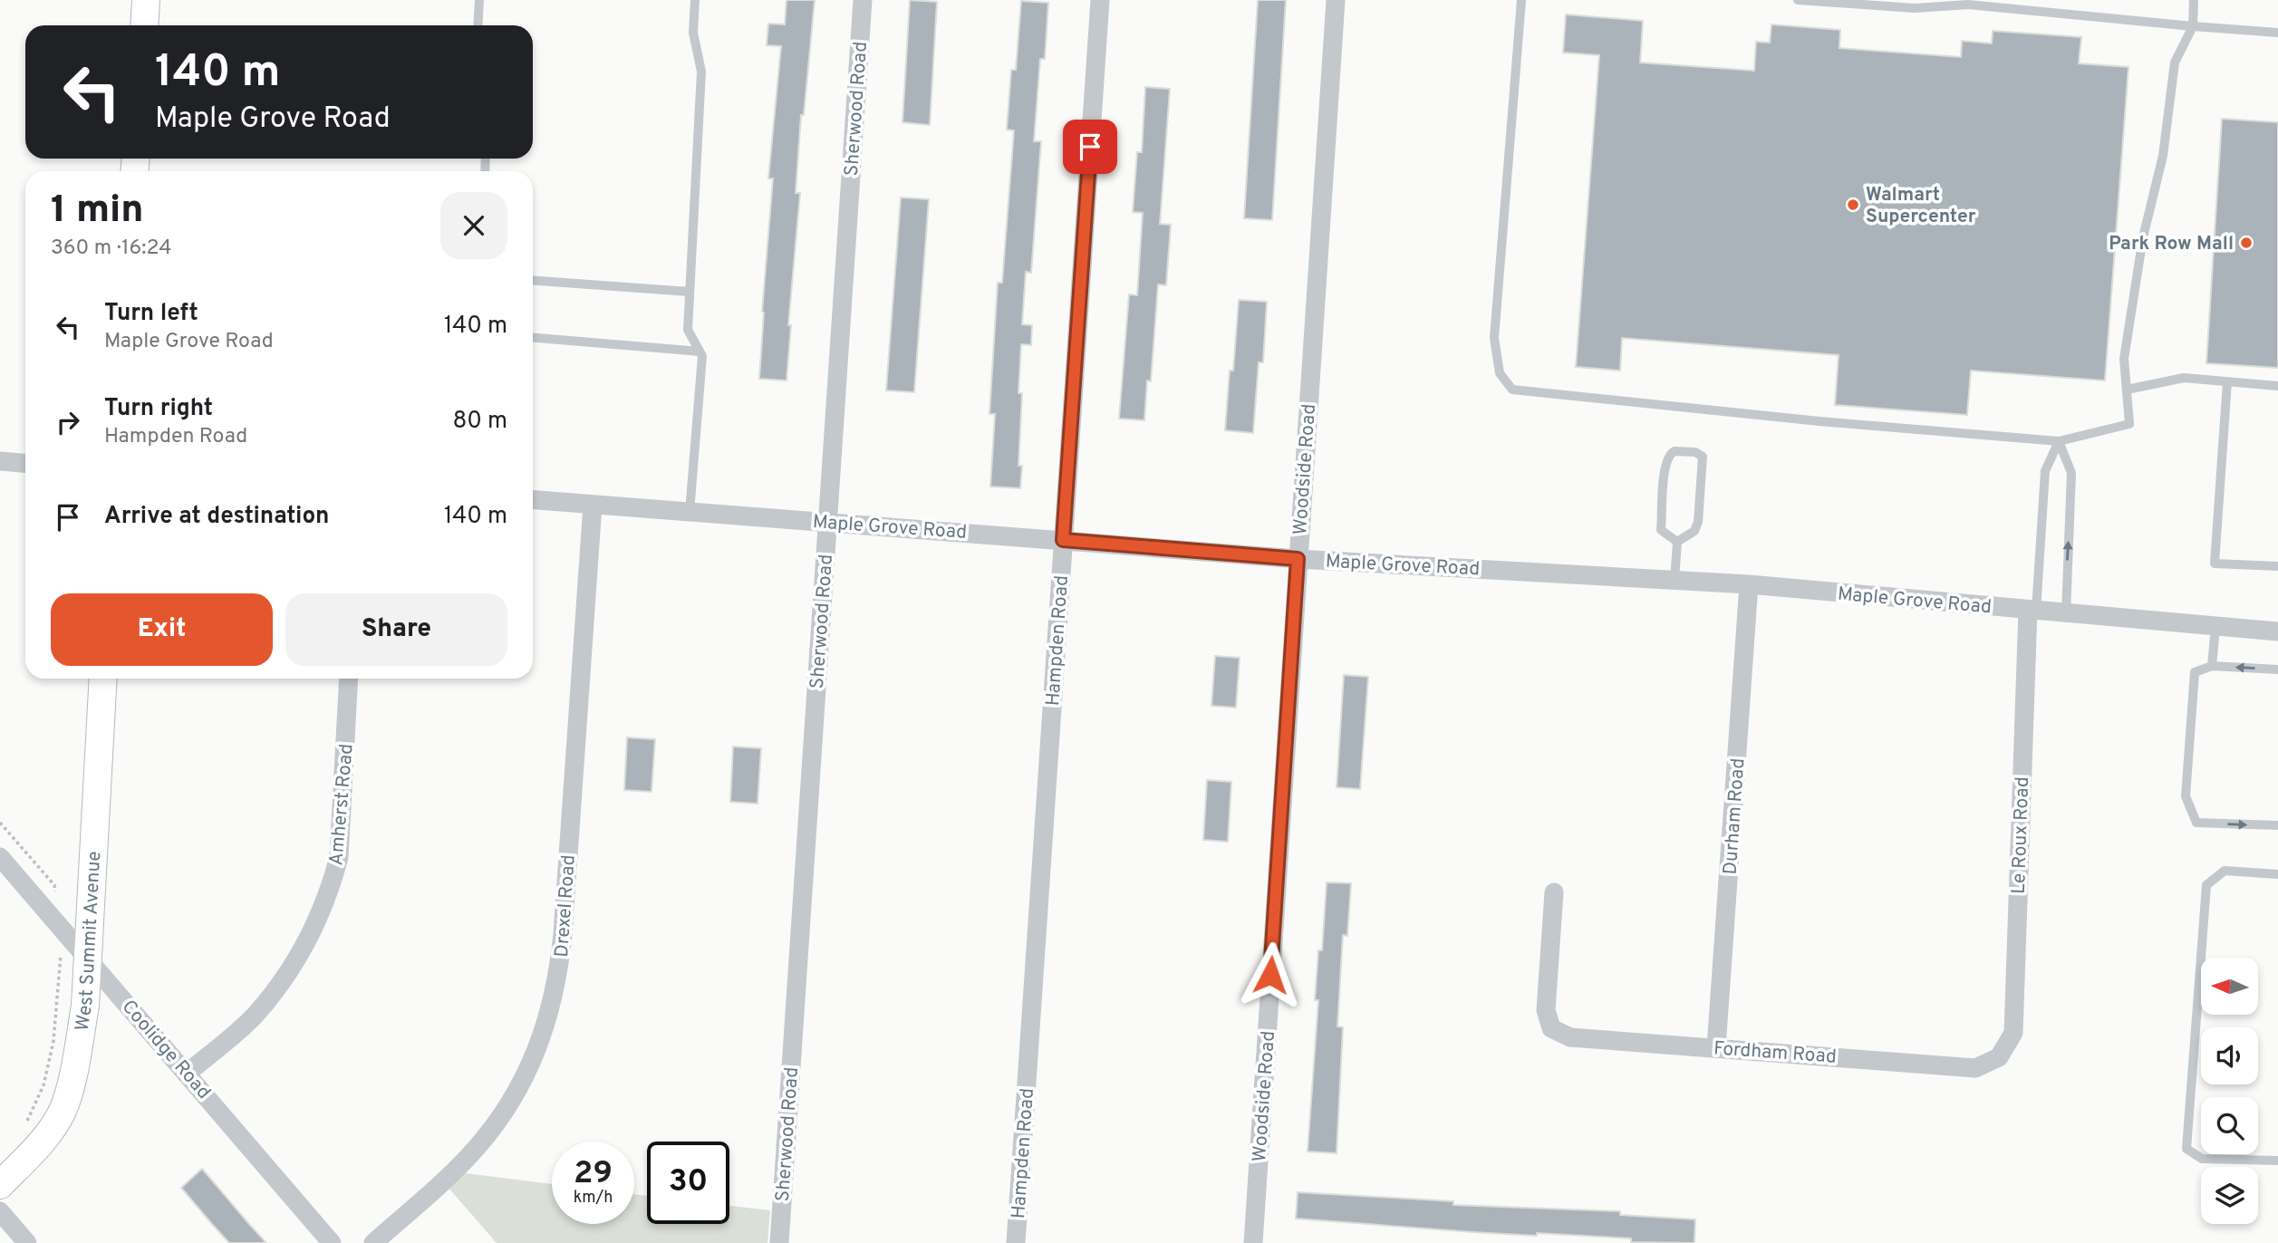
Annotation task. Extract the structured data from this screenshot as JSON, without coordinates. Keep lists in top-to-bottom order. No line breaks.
{"streets":{"street":["Sherwood Road","Woodside Road","Maple Grove Road","Hampden Road","Amherst Road","Durham Road","Le Roux Road","Drexel Road","West Summit Avenue","Coolidge Road","Fordham Road"]},"crossings":[["Sherwood Road","Maple Grove Road"],["Woodside Road","Maple Grove Road"],["Maple Grove Road","Hampden Road"],["Maple Grove Road","Durham Road"],["Maple Grove Road","Le Roux Road"],["Maple Grove Road","Drexel Road"],["Amherst Road","Coolidge Road"],["Durham Road","Fordham Road"],["Le Roux Road","Fordham Road"],["West Summit Avenue","Coolidge Road"]],"places":["Walmart Supercenter","Park Row Mall"],"north":"left","page":{"turn":["140 m","Maple Grove Road"],"heading":["1 min","360 m · 16:24"],"list":[{"name":"Turn left","note":"Maple Grove Road","value":"140 m"},{"name":"Turn right","note":"Hampden Road","value":"80 m"},{"name":"Arrive at destination","value":"140 m"}],"buttons":["Exit","Share"],"speed":"29 km/h","limit":"30"}}
